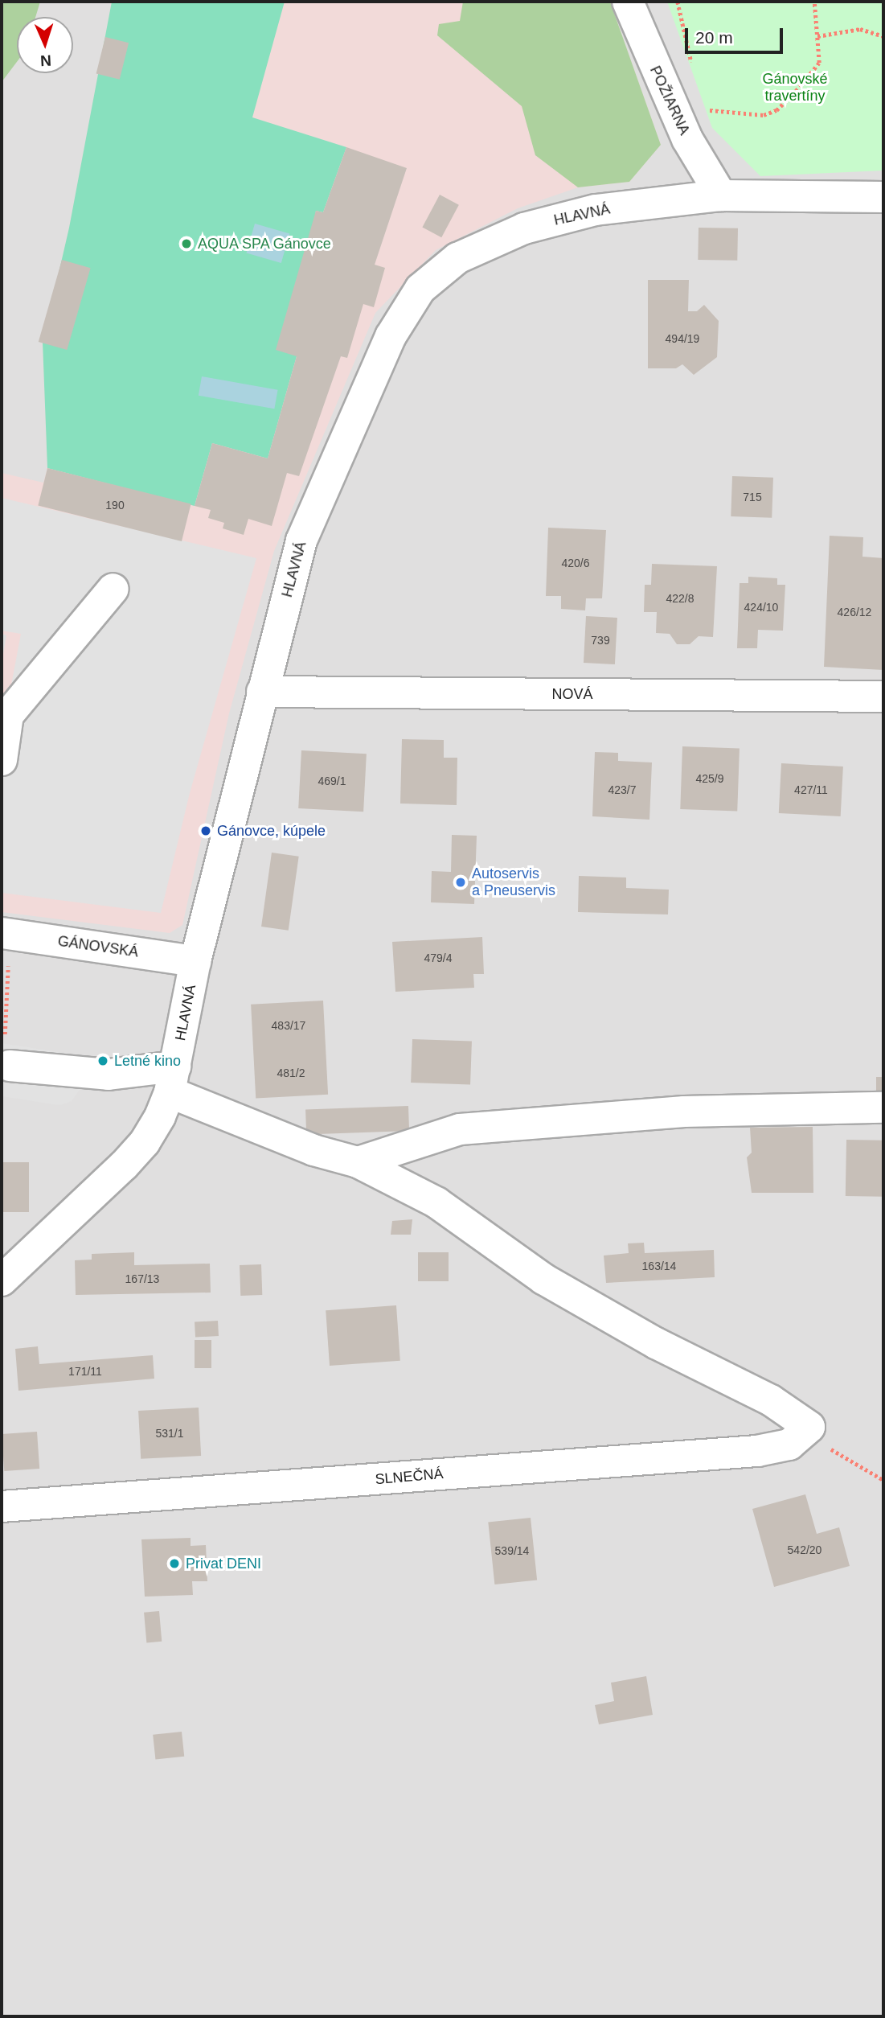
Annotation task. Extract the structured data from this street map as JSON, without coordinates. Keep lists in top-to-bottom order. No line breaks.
{"streets":{"street":["POŽIARNA","HLAVNÁ","NOVÁ","GÁNOVSKÁ","SLNEČNÁ"]},"crossings":[["POŽIARNA","HLAVNÁ"],["HLAVNÁ","NOVÁ"],["HLAVNÁ","GÁNOVSKÁ"]],"parks":["Gánovské travertíny"],"places":["AQUA SPA Gánovce","Gánovce, kúpele","Autoservis a Pneuservis","Letné kino","Privat DENI"],"house_numbers":["494/19","715","190","420/6","422/8","424/10","426/12","739","425/9","469/1","423/7","427/11","479/4","483/17","481/2","163/14","167/13","171/11","531/1","542/20","539/14"],"scale_bar":"20 m","north":"bottom"}
